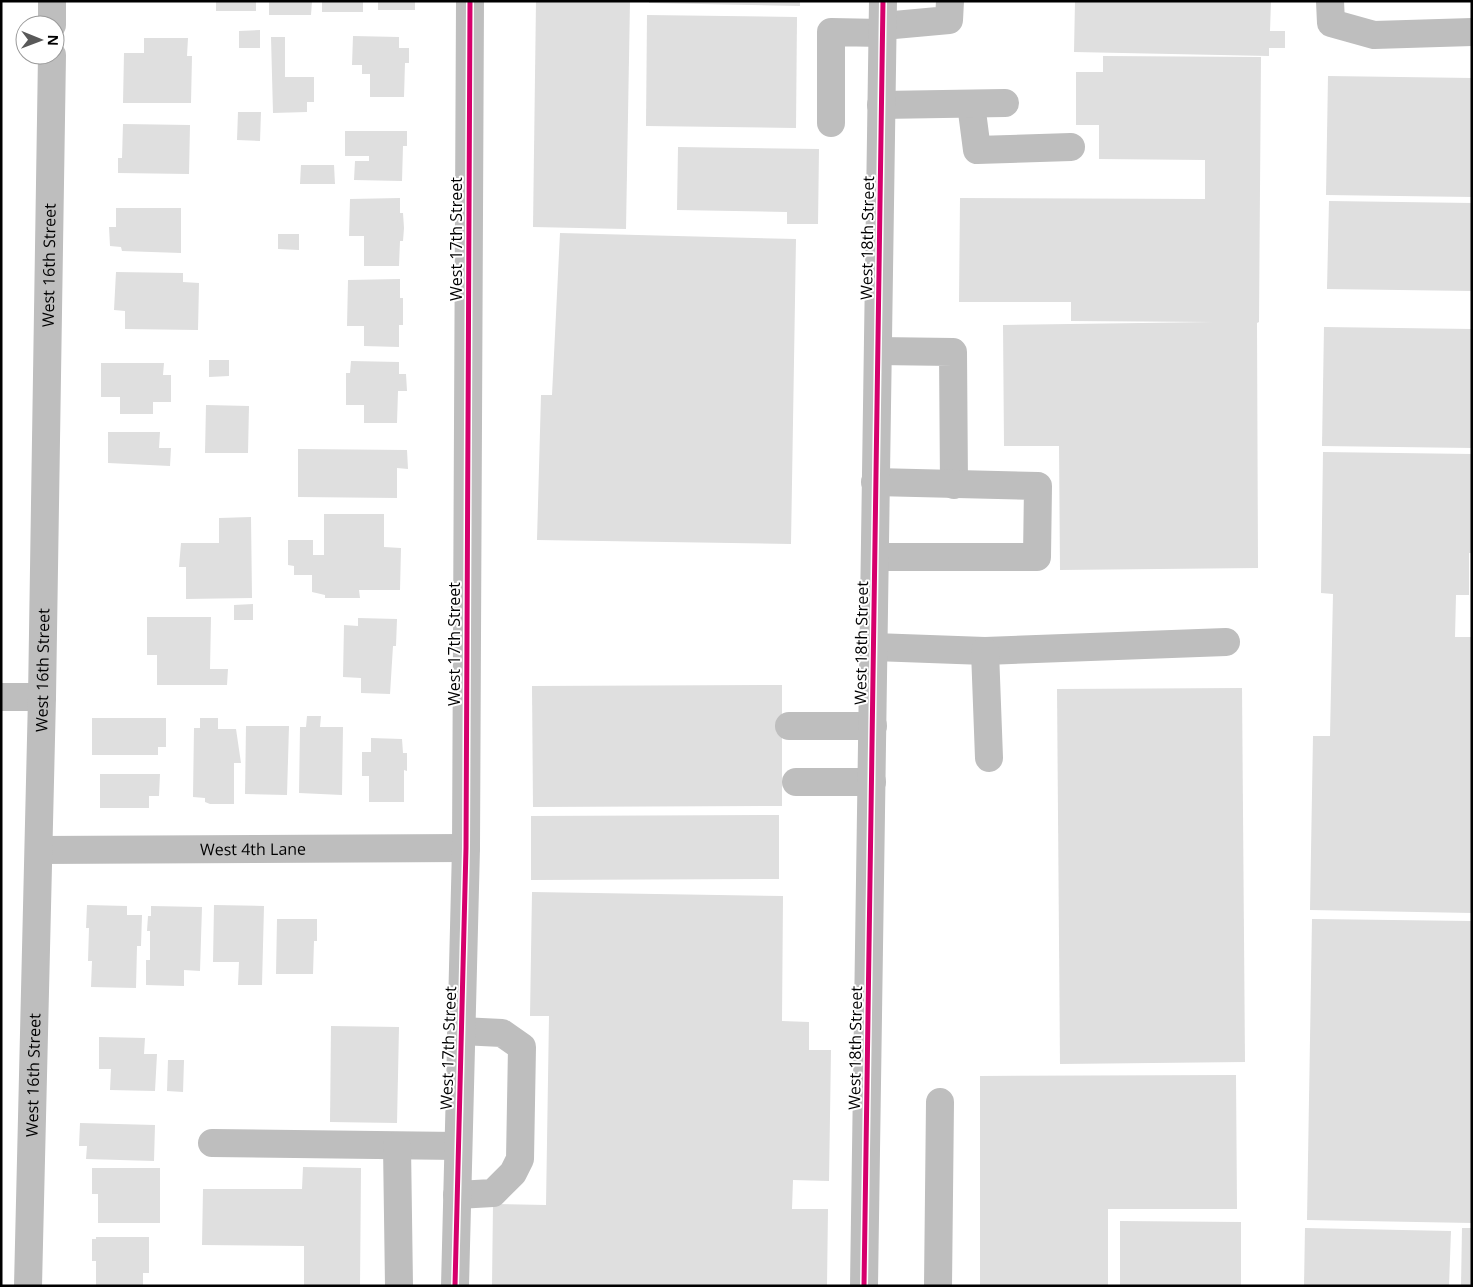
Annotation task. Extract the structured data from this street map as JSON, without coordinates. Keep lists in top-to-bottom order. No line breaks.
{"streets":{"street":["West 18th Street","West 17th Street","West 16th Street","West 4th Lane"]},"crossings":[["West 17th Street","West 4th Lane"],["West 16th Street","West 4th Lane"]],"north":"right"}
